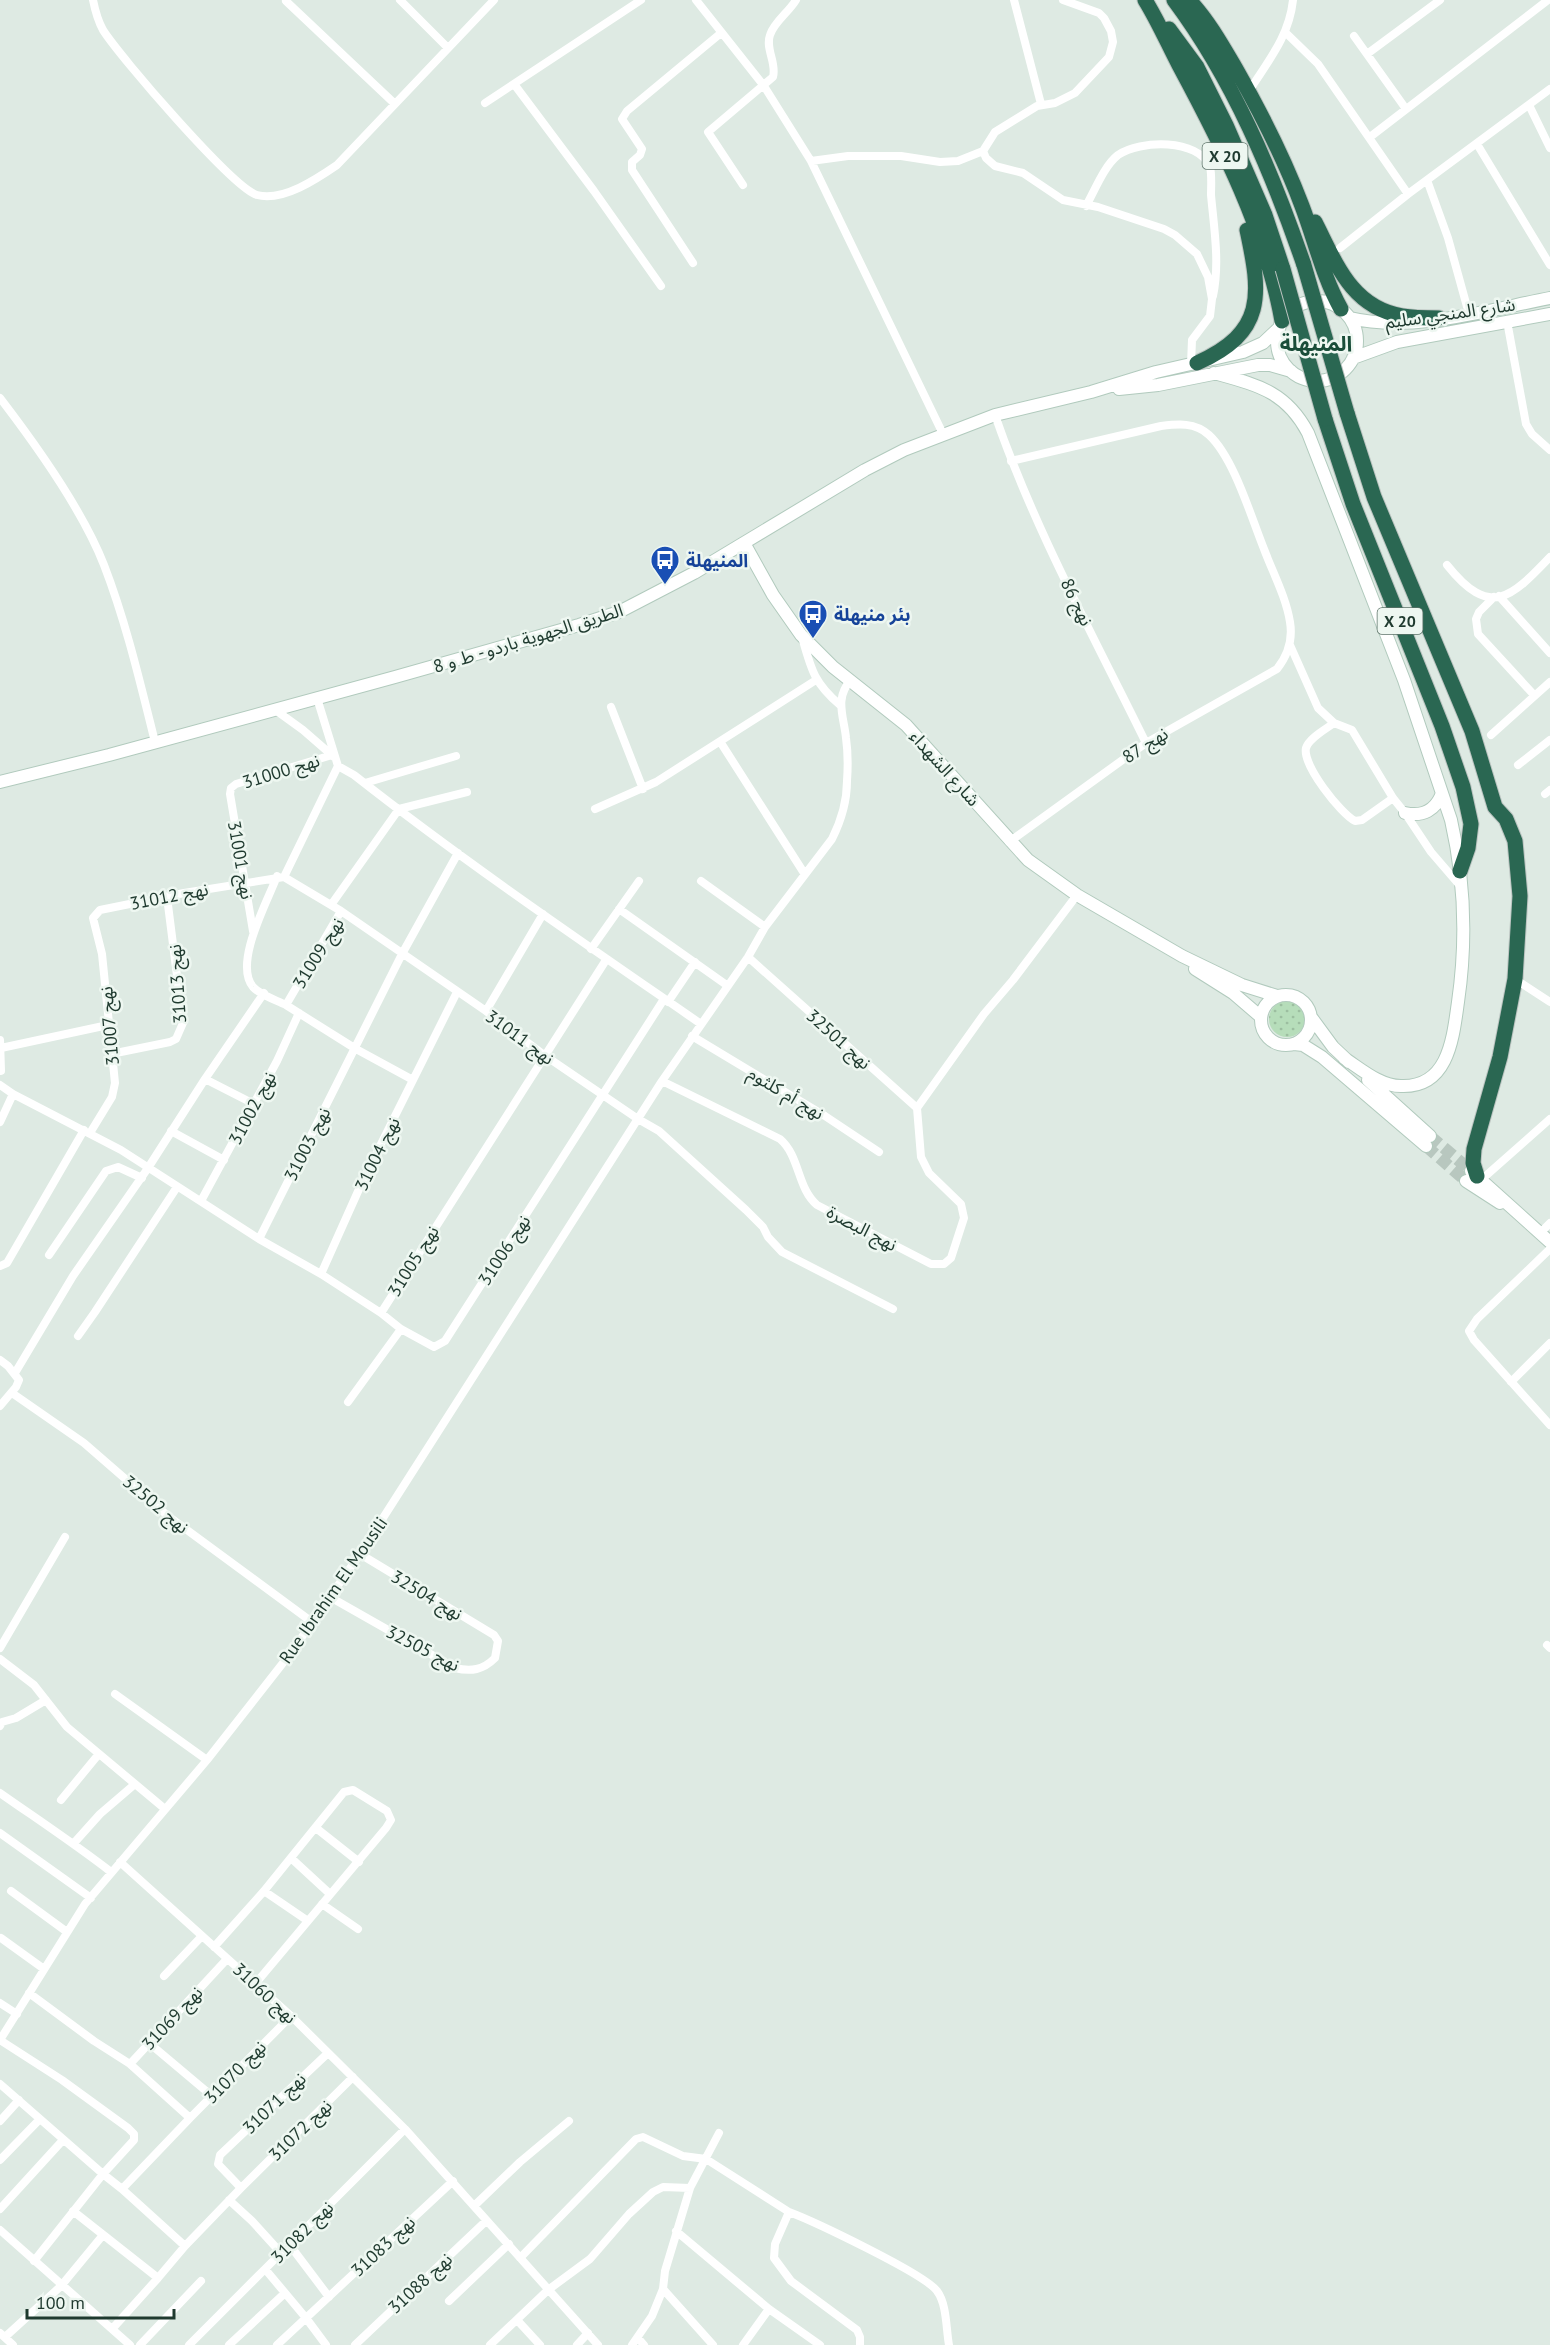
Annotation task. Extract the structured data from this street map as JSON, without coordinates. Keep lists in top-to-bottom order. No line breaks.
{"streets":{"highway":["X 20"],"street":["شارع المنجي سليم","نهج 86","الطريق الجهوية باردو - ط و 8","نهج 87","شارع الشهداء","نهج 31000","نهج 31001","نهج 31012","نهج 31009","نهج 31013","نهج 31007","نهج 31011","نهج 32501","نهج أم كلثوم","نهج 31002","نهج 31003","نهج 31004","نهج البصرة","نهج 31006","نهج 31005","نهج 32502","Rue Ibrahim El Mousili","نهج 32504","نهج 32505","نهج 31060","نهج 31069","نهج 31070","نهج 31071","نهج 31072","نهج 31082","نهج 31083","نهج 31088"]},"crossings":[["X 20","شارع المنجي سليم"],["X 20","الطريق الجهوية باردو - ط و 8"],["شارع المنجي سليم","الطريق الجهوية باردو - ط و 8"],["نهج 86","الطريق الجهوية باردو - ط و 8"],["نهج 86","نهج 87"],["الطريق الجهوية باردو - ط و 8","شارع الشهداء"],["نهج 87","شارع الشهداء"],["نهج 31000","نهج 31001"],["نهج 31001","نهج 31012"],["نهج 31001","نهج 31009"],["نهج 31012","نهج 31013"],["نهج 31012","نهج 31007"],["نهج 31009","نهج 31011"],["نهج 31009","نهج 31003"],["نهج 31013","نهج 31007"],["نهج 31011","نهج 31003"],["نهج 31011","نهج 31004"],["نهج 31011","نهج 31006"],["نهج 31011","نهج 31005"],["نهج 31011","Rue Ibrahim El Mousili"],["نهج 32501","نهج البصرة"],["نهج 32501","Rue Ibrahim El Mousili"],["نهج أم كلثوم","Rue Ibrahim El Mousili"],["نهج 31003","نهج 31005"],["نهج 31004","نهج 31005"],["نهج البصرة","Rue Ibrahim El Mousili"],["نهج 31006","نهج 31005"],["نهج 32502","Rue Ibrahim El Mousili"],["Rue Ibrahim El Mousili","نهج 32504"],["Rue Ibrahim El Mousili","نهج 32505"],["Rue Ibrahim El Mousili","نهج 31060"],["Rue Ibrahim El Mousili","نهج 31070"],["نهج 32504","نهج 32505"],["نهج 31060","نهج 31069"],["نهج 31060","نهج 31070"],["نهج 31060","نهج 31071"],["نهج 31060","نهج 31072"],["نهج 31060","نهج 31082"],["نهج 31060","نهج 31083"],["نهج 31069","نهج 31070"],["نهج 31071","نهج 31072"],["نهج 31082","نهج 31083"]],"districts":["المنيهلة"],"places":{"bus stop":["المنيهلة","بئر منيهلة"]},"scale_bar":"100 m"}
